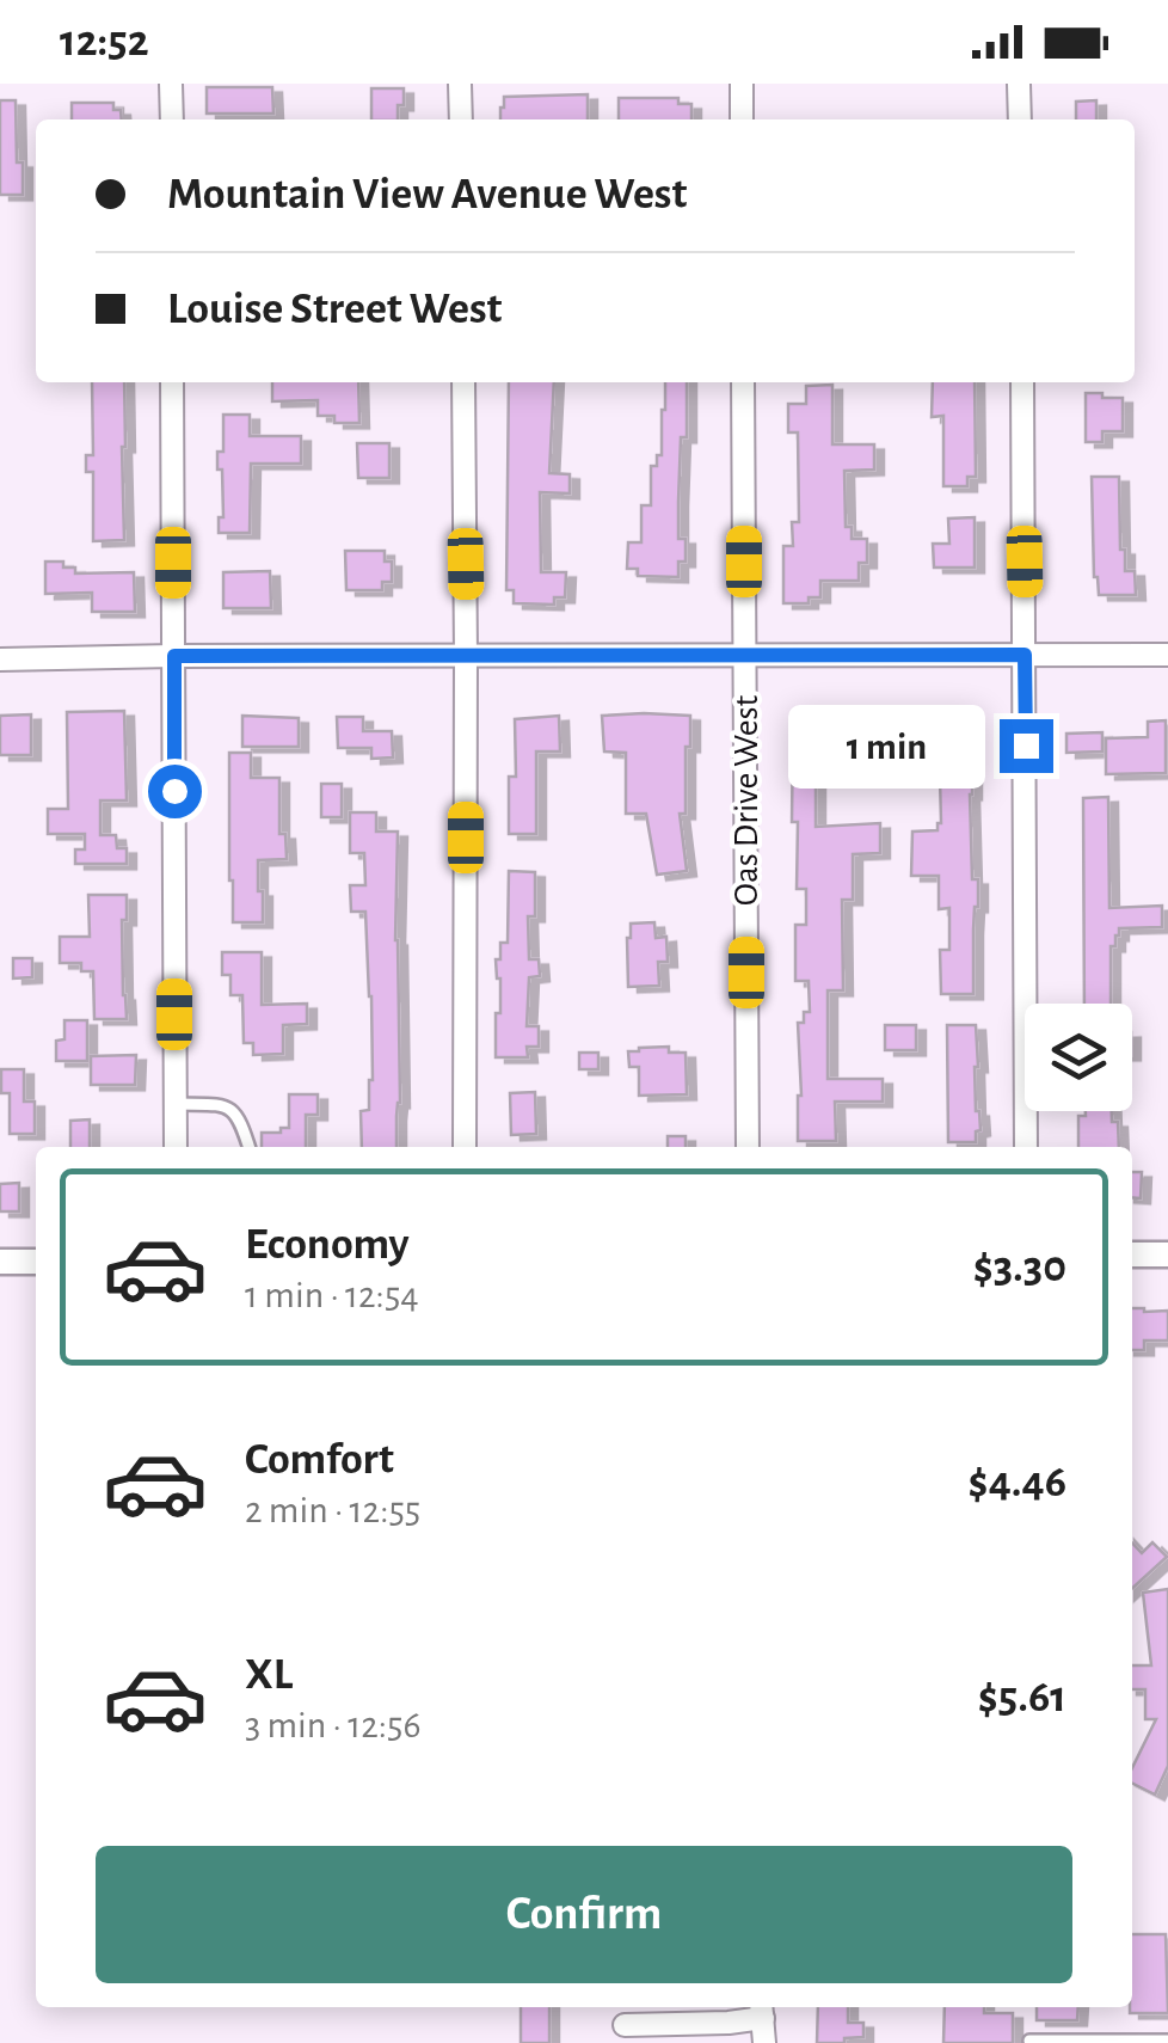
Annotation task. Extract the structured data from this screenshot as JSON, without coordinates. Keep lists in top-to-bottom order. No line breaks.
{"streets":{"street":["Oas Drive West"]},"page":{"status":"12:52","banner":["Mountain View Avenue West","Louise Street West"],"bubble":"1 min","list":[{"name":"Economy","note":"1 min · 12:54","value":"$3.30"},{"name":"Comfort","note":"2 min · 12:55","value":"$4.46"},{"name":"XL","note":"3 min · 12:56","value":"$5.61"}],"buttons":"Confirm"}}
